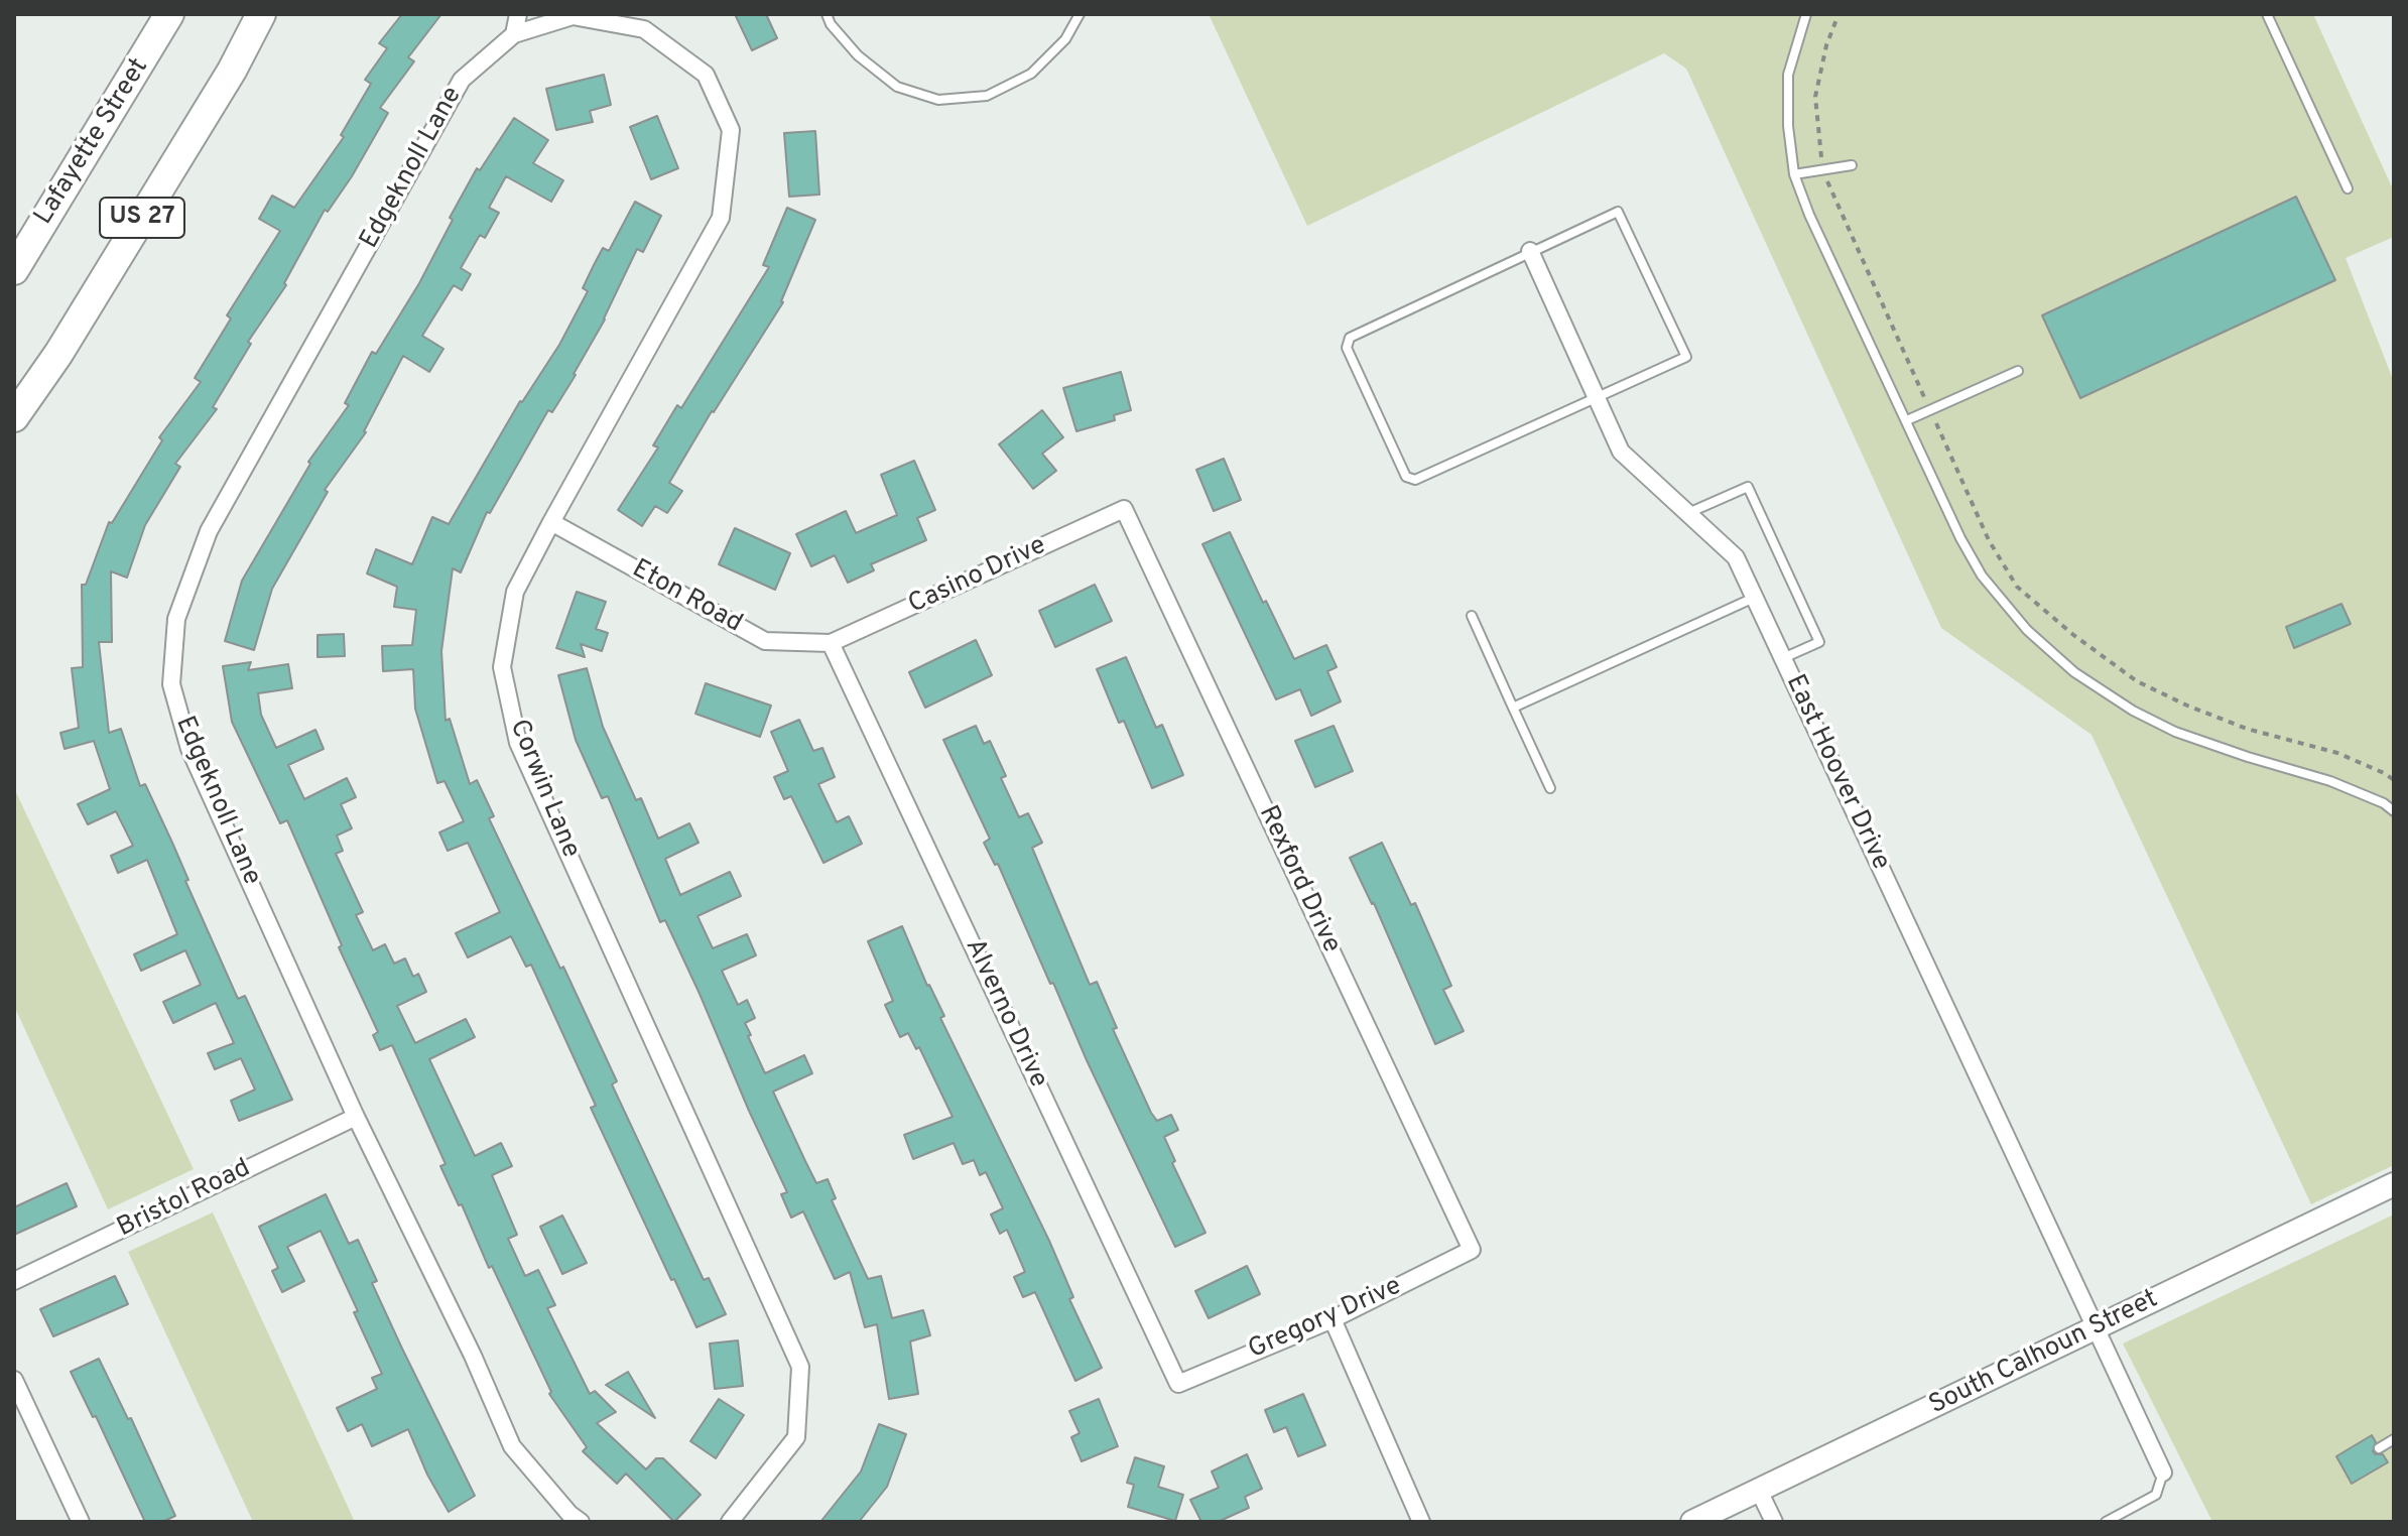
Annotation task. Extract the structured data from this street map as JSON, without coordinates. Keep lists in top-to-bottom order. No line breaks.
{"streets":{"highway":["Lafayette Street","US 27"],"street":["Edgeknoll Lane","Casino Drive","Eton Road","East Hoover Drive","Corwin Lane","Rexford Drive","Alverno Drive","Bristol Road","Gregory Drive","South Calhoun Street"]},"crossings":[["Edgeknoll Lane","Corwin Lane"],["Edgeknoll Lane","Bristol Road"],["Casino Drive","Eton Road"],["Casino Drive","Rexford Drive"],["Casino Drive","Alverno Drive"],["Eton Road","Corwin Lane"],["Eton Road","Alverno Drive"],["East Hoover Drive","South Calhoun Street"],["Rexford Drive","Gregory Drive"],["Alverno Drive","Gregory Drive"]]}
